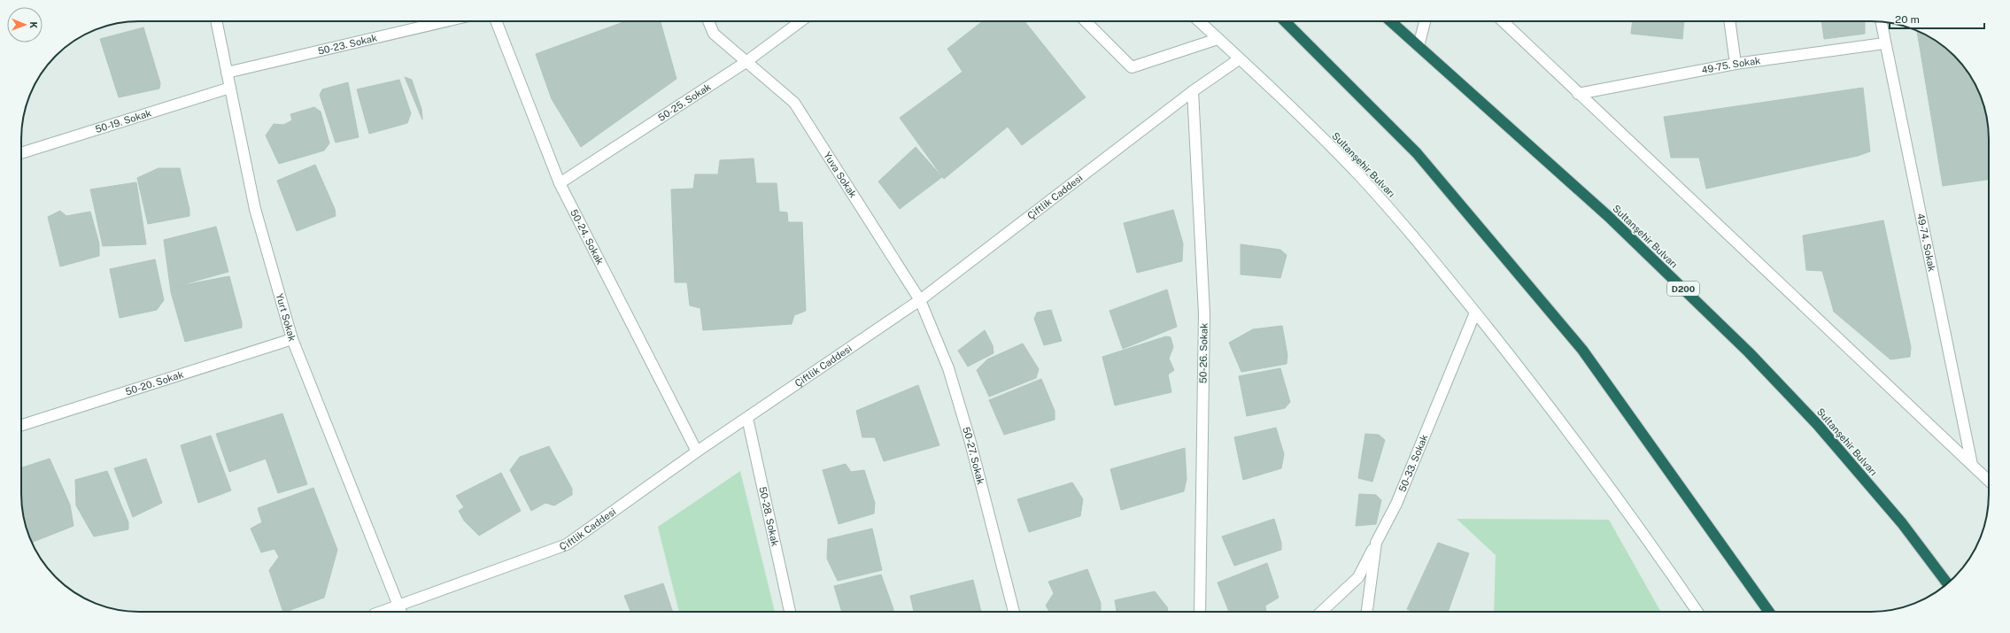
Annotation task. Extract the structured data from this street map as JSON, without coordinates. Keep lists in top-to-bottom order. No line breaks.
{"streets":{"highway":["Sultanşehir Bulvarı","D200"],"street":["50-23. Sokak","49-75. Sokak","50-25. Sokak","50-19. Sokak","Yuva Sokak","Çiftlik Caddesi","50-24. Sokak","49-74. Sokak","Yurt Sokak","50-26. Sokak","50-20. Sokak","50-27. Sokak","50-33. Sokak","50-28. Sokak"]},"crossings":[["50-23. Sokak","Yurt Sokak"],["49-75. Sokak","49-74. Sokak"],["50-25. Sokak","Yuva Sokak"],["50-25. Sokak","50-24. Sokak"],["50-19. Sokak","Yurt Sokak"],["Sultanşehir Bulvarı","Çiftlik Caddesi"],["Sultanşehir Bulvarı","50-33. Sokak"],["Yuva Sokak","Çiftlik Caddesi"],["Yuva Sokak","50-27. Sokak"],["Çiftlik Caddesi","50-24. Sokak"],["Çiftlik Caddesi","Yurt Sokak"],["Çiftlik Caddesi","50-26. Sokak"],["Çiftlik Caddesi","50-27. Sokak"],["Çiftlik Caddesi","50-28. Sokak"],["Yurt Sokak","50-20. Sokak"]],"scale_bar":"20 m","north":"right"}
